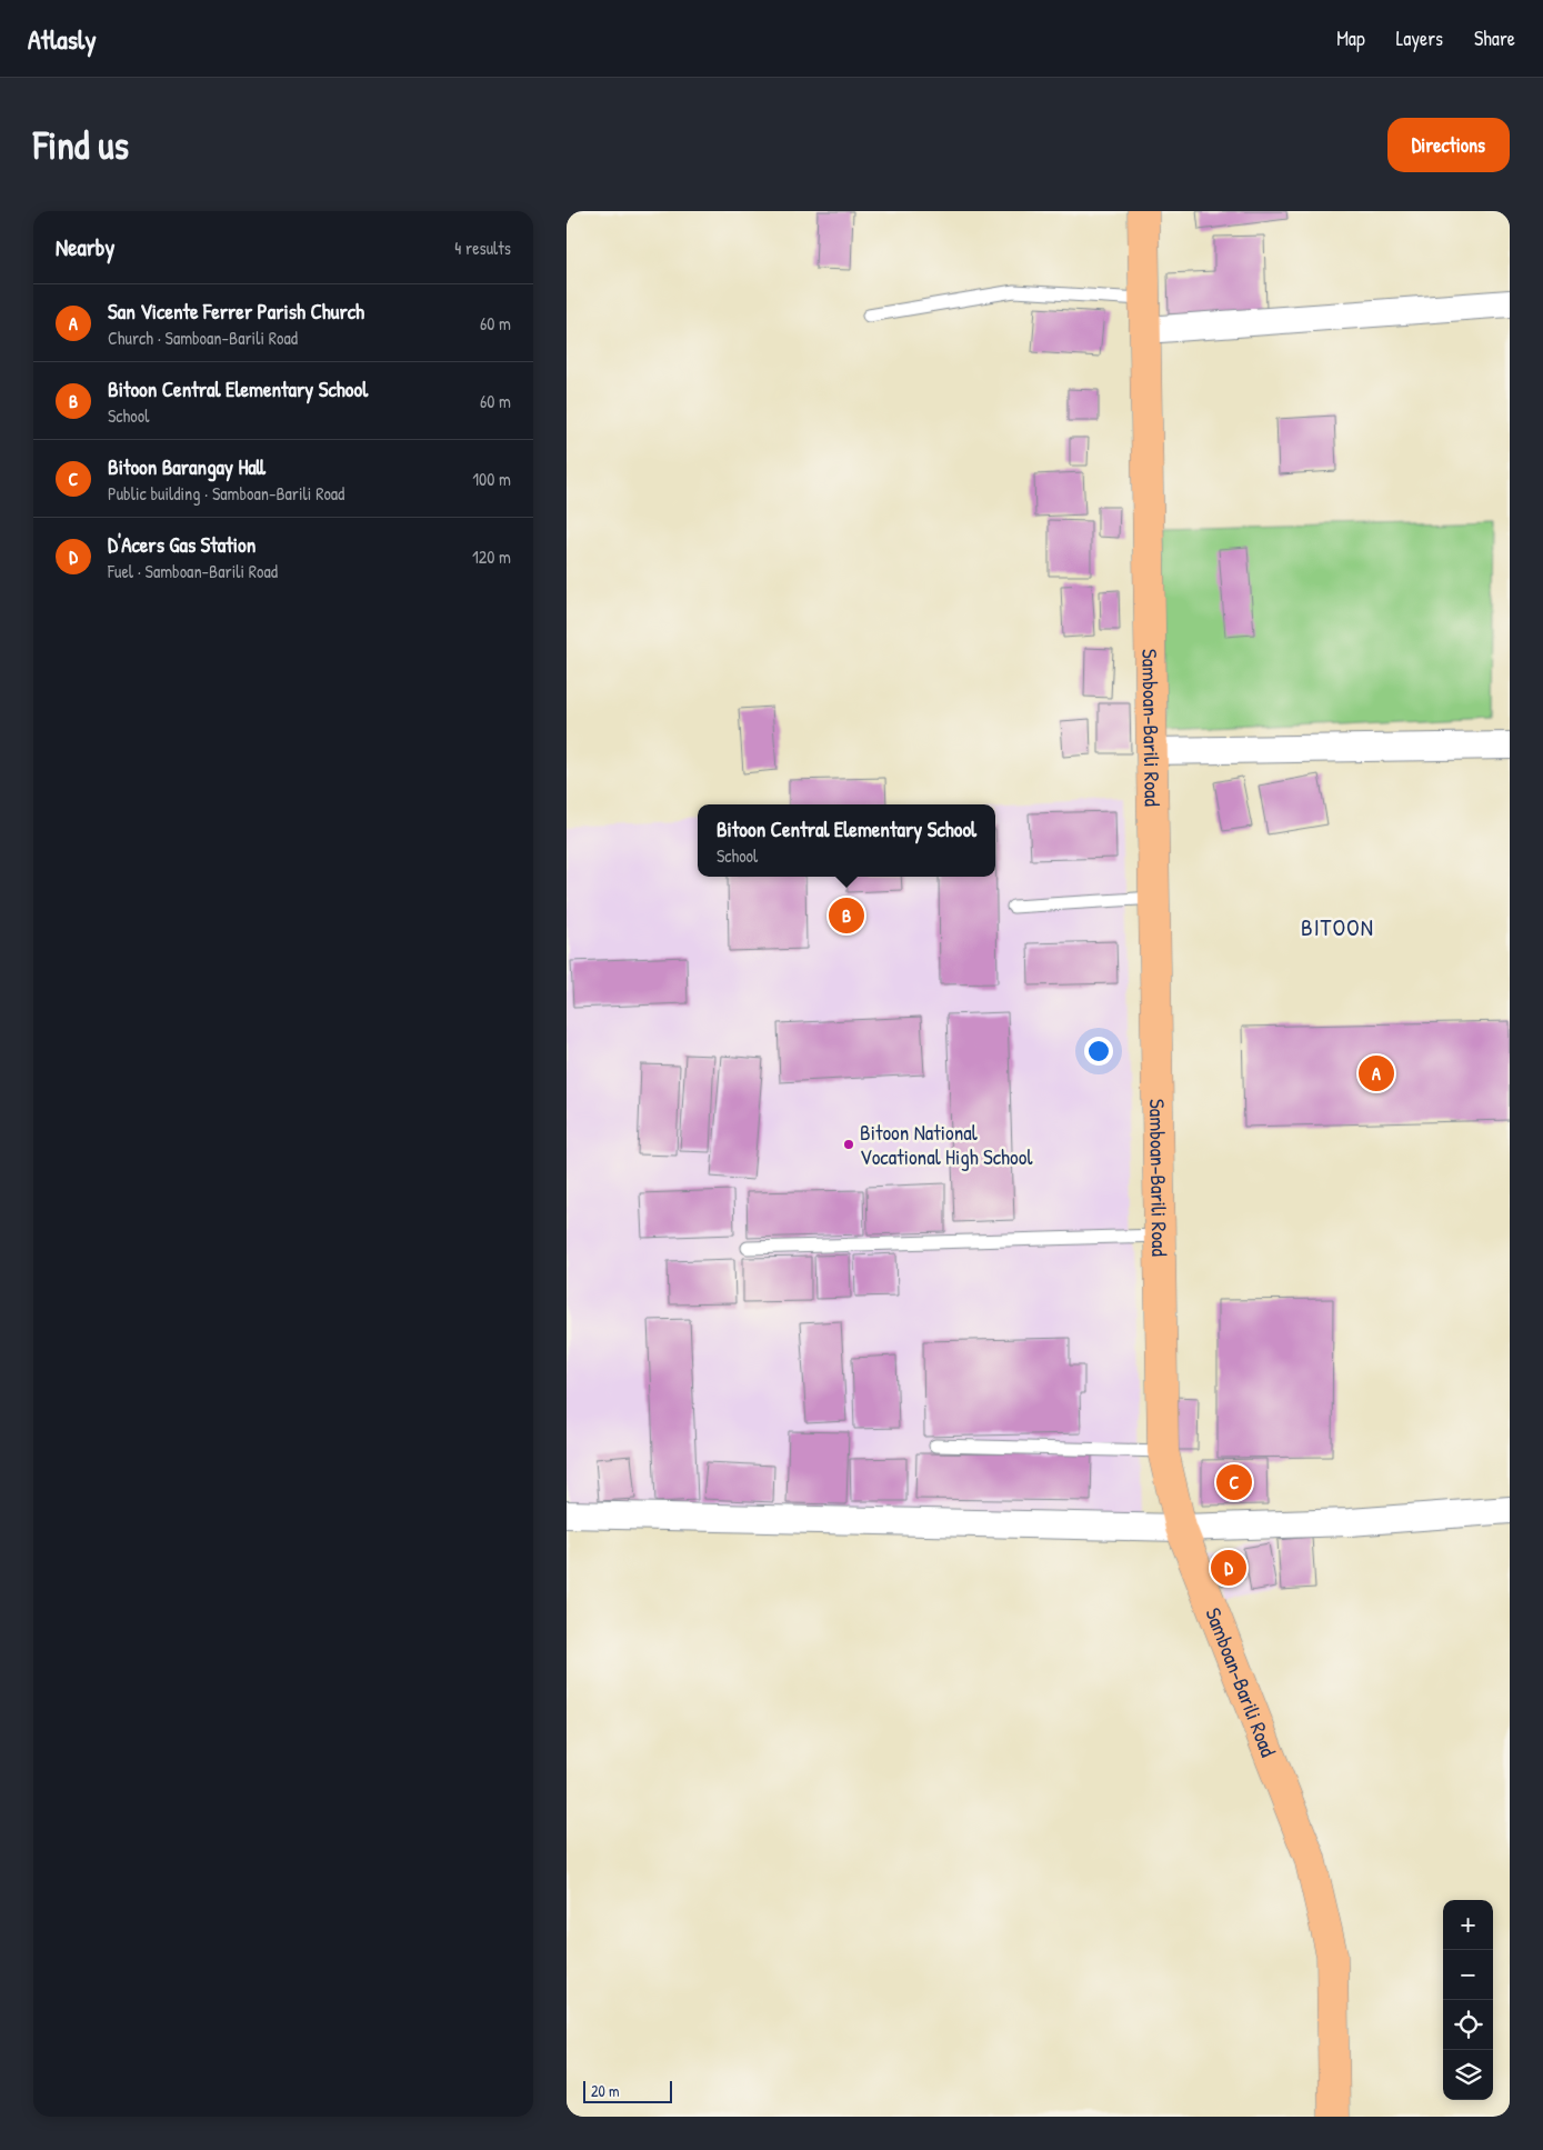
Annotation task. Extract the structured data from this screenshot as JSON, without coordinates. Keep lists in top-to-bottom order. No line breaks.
{"streets":{"highway":["Samboan-Barili Road"]},"districts":["BITOON"],"places":["Bitoon National Vocational High School"],"scale_bar":"20 m","page":{"header":"Atlasly","nav":["Map","Layers","Share"],"buttons":"Directions","title":"Find us","heading":["Nearby","4 results"],"list":[{"mark":"A","name":"San Vicente Ferrer Parish Church","note":"Church · Samboan-Barili Road","value":"60 m"},{"mark":"B","name":"Bitoon Central Elementary School","note":"School","value":"60 m"},{"mark":"C","name":"Bitoon Barangay Hall","note":"Public building · Samboan-Barili Road","value":"100 m"},{"mark":"D","name":"D'Acers Gas Station","note":"Fuel · Samboan-Barili Road","value":"120 m"}],"popup":["Bitoon Central Elementary School","School"],"pins":["B","A","C","D"],"map_buttons":["+","−"],"scale":"20 m"}}
